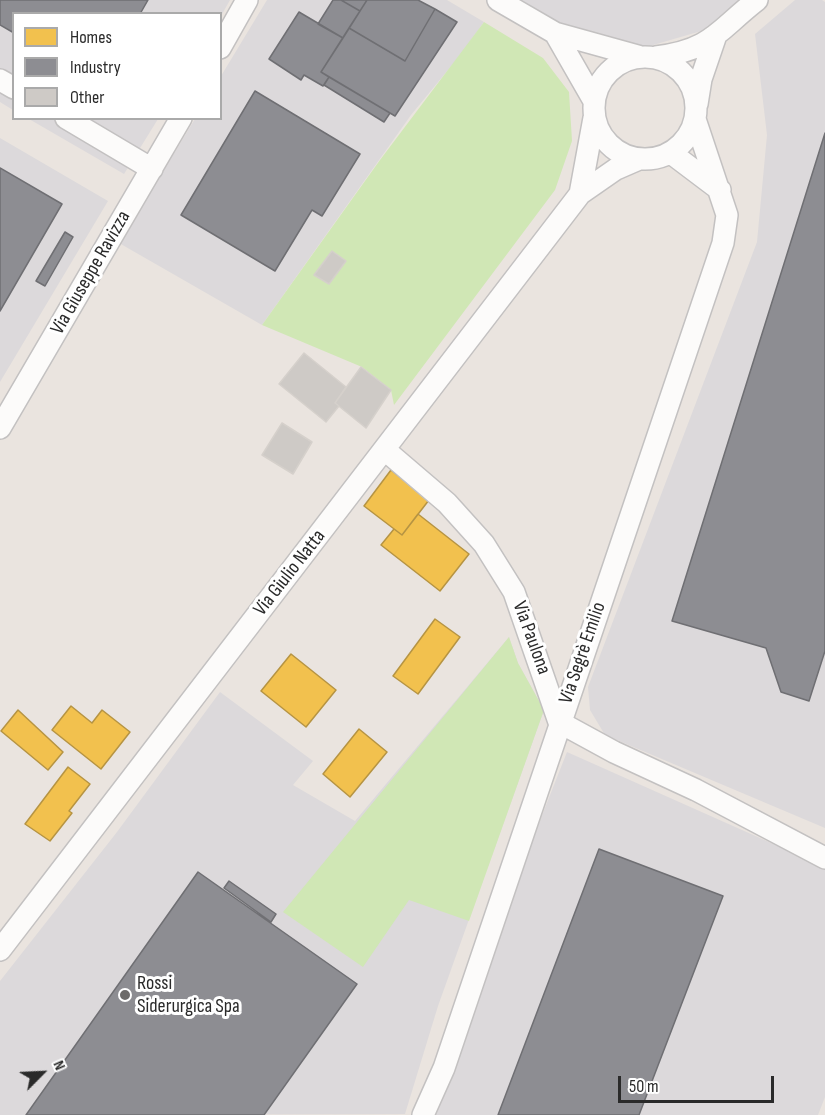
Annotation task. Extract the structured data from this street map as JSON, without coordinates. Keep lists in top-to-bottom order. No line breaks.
{"streets":{"street":["Via Giuseppe Ravizza","Via Giulio Natta","Via Paulona","Via Segrè Emilio"]},"crossings":[["Via Giulio Natta","Via Paulona"],["Via Giulio Natta","Via Segrè Emilio"],["Via Paulona","Via Segrè Emilio"]],"places":["Rossi Siderurgica Spa"],"legend":["Homes","Industry","Other"],"scale_bar":"50 m","north":"top right"}
